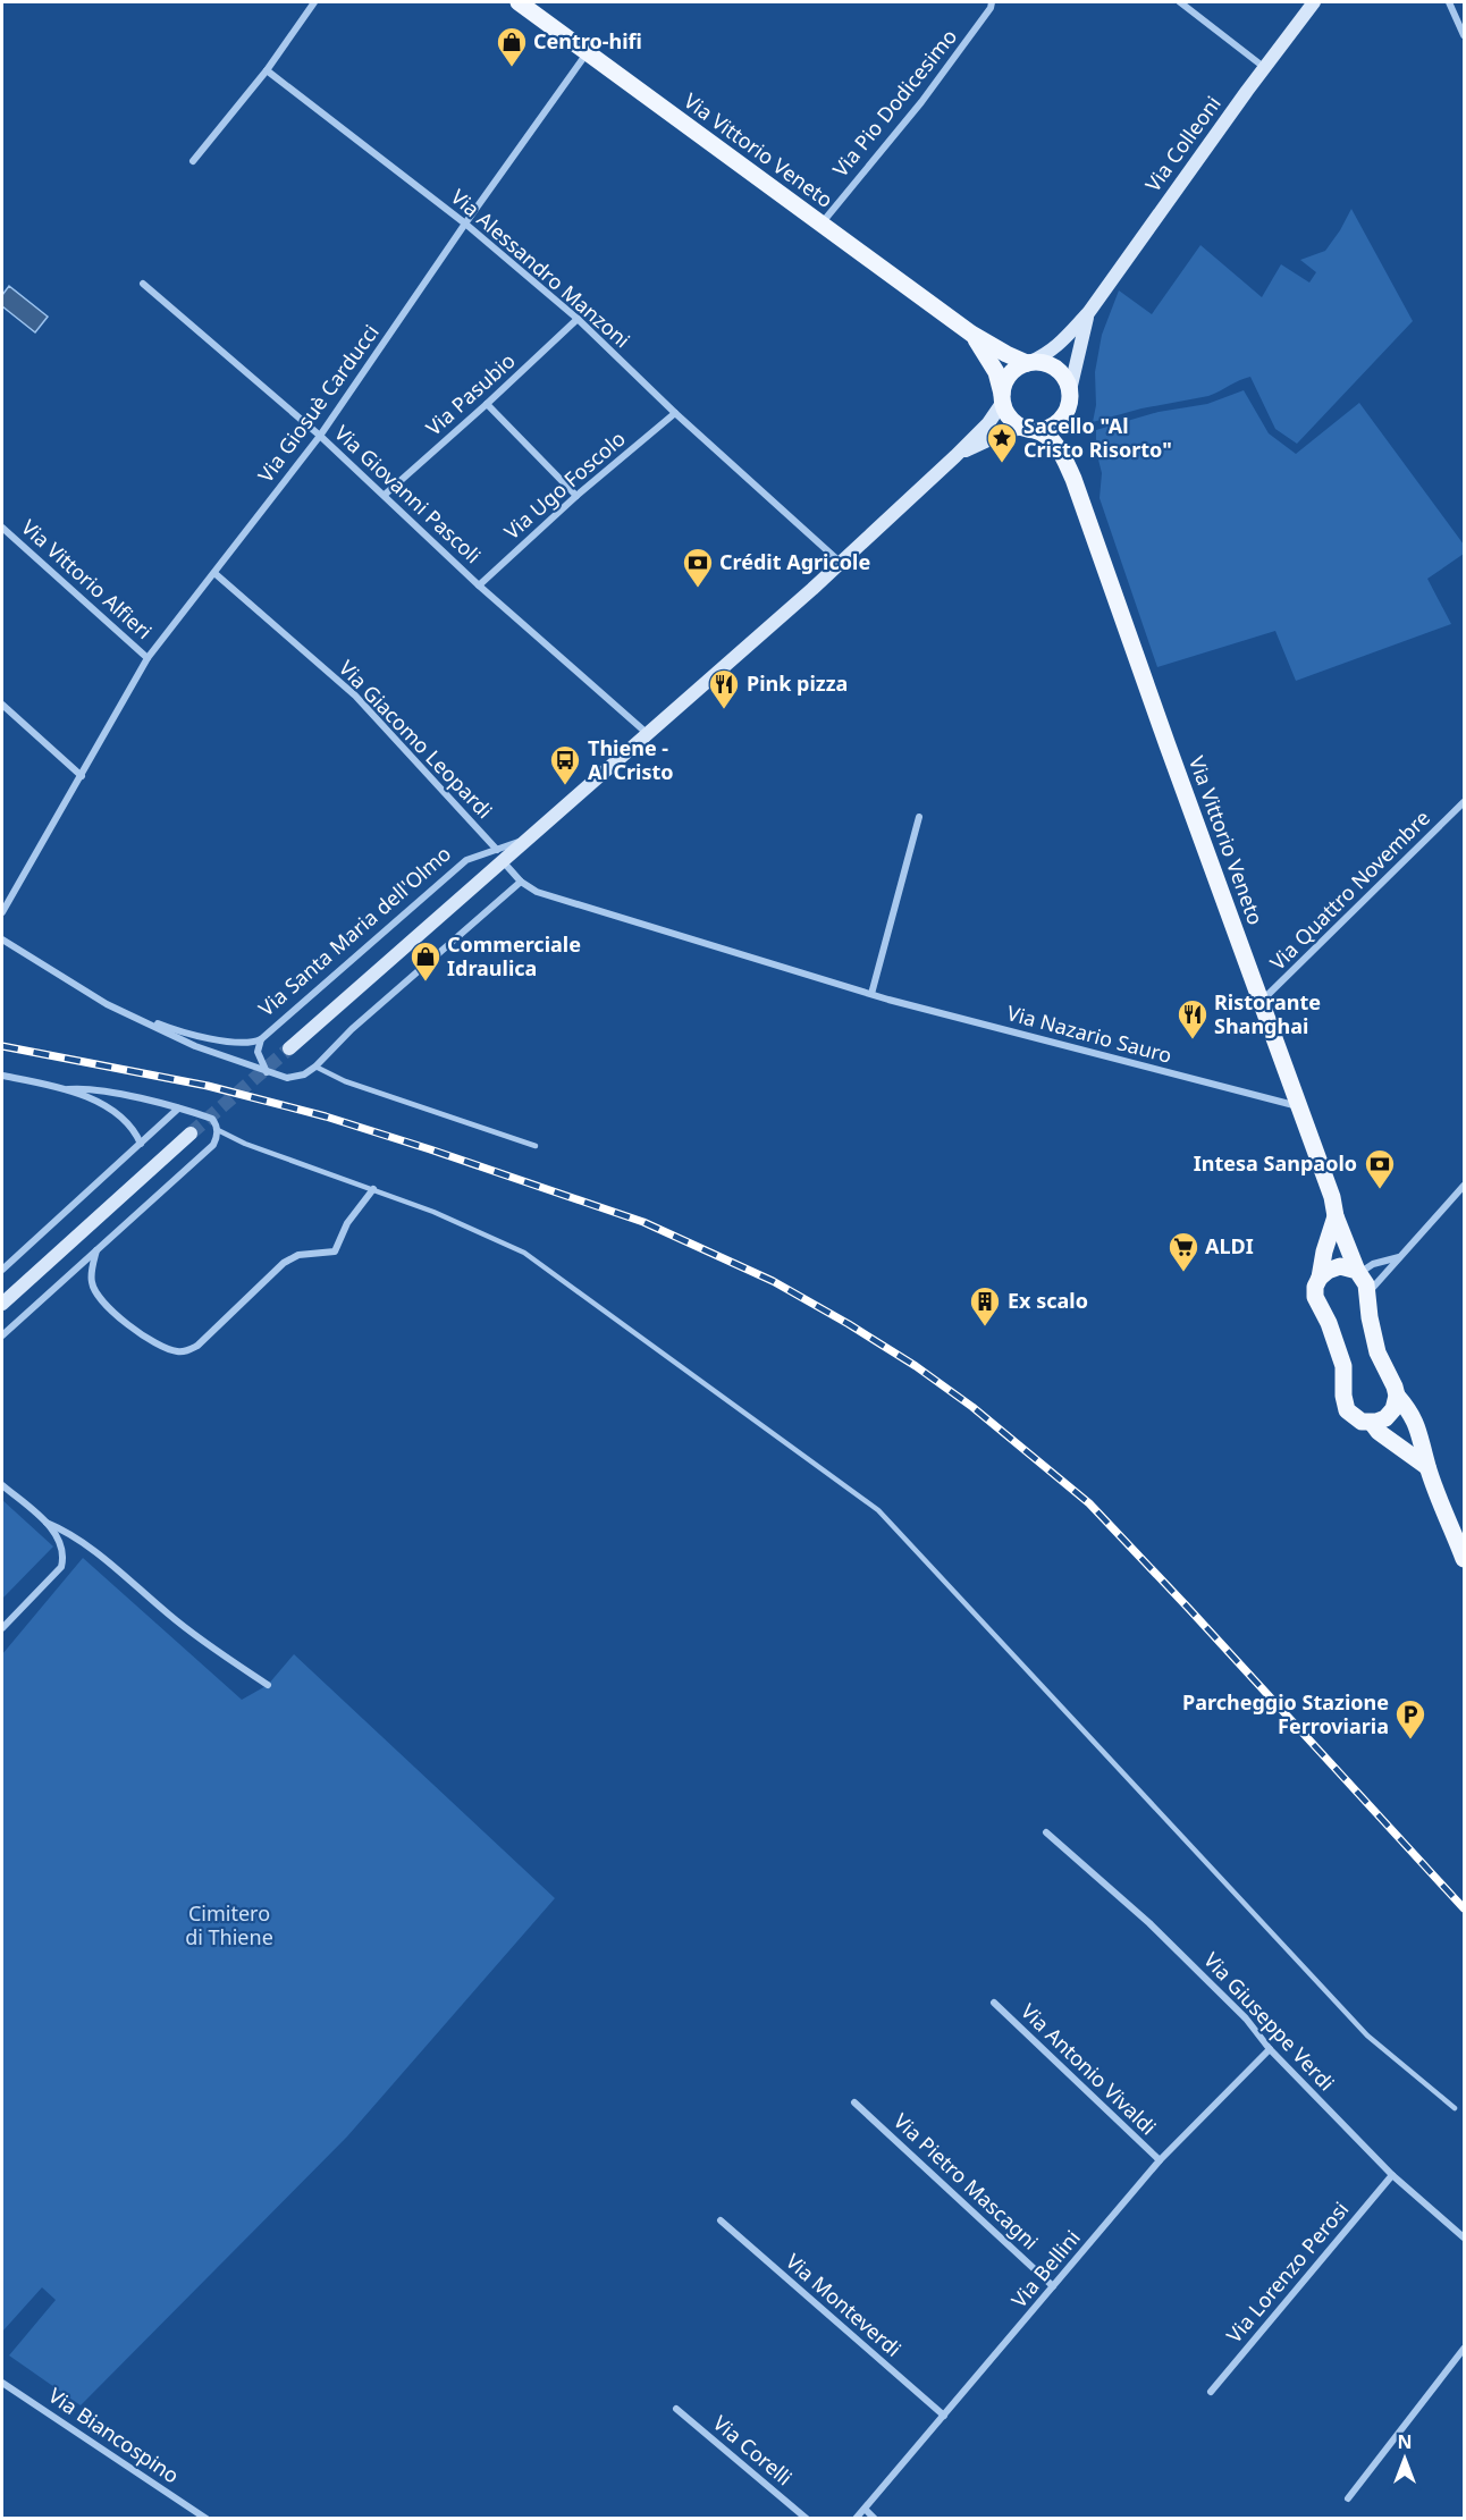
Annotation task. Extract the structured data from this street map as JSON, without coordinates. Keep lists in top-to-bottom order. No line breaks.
{"streets":{"main road":["Via Colleoni","Via Vittorio Veneto","Via Santa Maria dell'Olmo"],"street":["Via Pio Dodicesimo","Via Alessandro Manzoni","Via Pasubio","Via Giosuè Carducci","Via Ugo Foscolo","Via Giovanni Pascoli","Via Vittorio Alfieri","Via Giacomo Leopardi","Via Quattro Novembre","Via Nazario Sauro","Via Giuseppe Verdi","Via Antonio Vivaldi","Via Pietro Mascagni","Via Bellini","Via Lorenzo Perosi","Via Monteverdi","Via Biancospino","Via Corelli"]},"crossings":[["Via Pio Dodicesimo","Via Vittorio Veneto"],["Via Colleoni","Via Vittorio Veneto"],["Via Colleoni","Via Santa Maria dell'Olmo"],["Via Vittorio Veneto","Via Giosuè Carducci"],["Via Vittorio Veneto","Via Quattro Novembre"],["Via Vittorio Veneto","Via Santa Maria dell'Olmo"],["Via Vittorio Veneto","Via Nazario Sauro"],["Via Alessandro Manzoni","Via Pasubio"],["Via Alessandro Manzoni","Via Giosuè Carducci"],["Via Alessandro Manzoni","Via Ugo Foscolo"],["Via Alessandro Manzoni","Via Santa Maria dell'Olmo"],["Via Pasubio","Via Giovanni Pascoli"],["Via Giosuè Carducci","Via Giovanni Pascoli"],["Via Giosuè Carducci","Via Vittorio Alfieri"],["Via Giosuè Carducci","Via Giacomo Leopardi"],["Via Ugo Foscolo","Via Giovanni Pascoli"],["Via Giovanni Pascoli","Via Santa Maria dell'Olmo"],["Via Giacomo Leopardi","Via Santa Maria dell'Olmo"],["Via Giacomo Leopardi","Via Nazario Sauro"],["Via Santa Maria dell'Olmo","Via Nazario Sauro"],["Via Giuseppe Verdi","Via Bellini"],["Via Giuseppe Verdi","Via Lorenzo Perosi"],["Via Antonio Vivaldi","Via Bellini"],["Via Pietro Mascagni","Via Bellini"],["Via Bellini","Via Monteverdi"]],"parks":["Cimitero di Thiene"],"places":{"shop":["Centro-hifi","Commerciale Idraulica"],"place":["Sacello \"Al Cristo Risorto\""],"bank":["Crédit Agricole","Intesa Sanpaolo"],"restaurant":["Pink pizza","Ristorante Shanghai"],"bus stop":["Thiene - Al Cristo"],"supermarket":["ALDI"],"building":["Ex scalo"],"parking":["Parcheggio Stazione Ferroviaria"]},"north":"top"}
